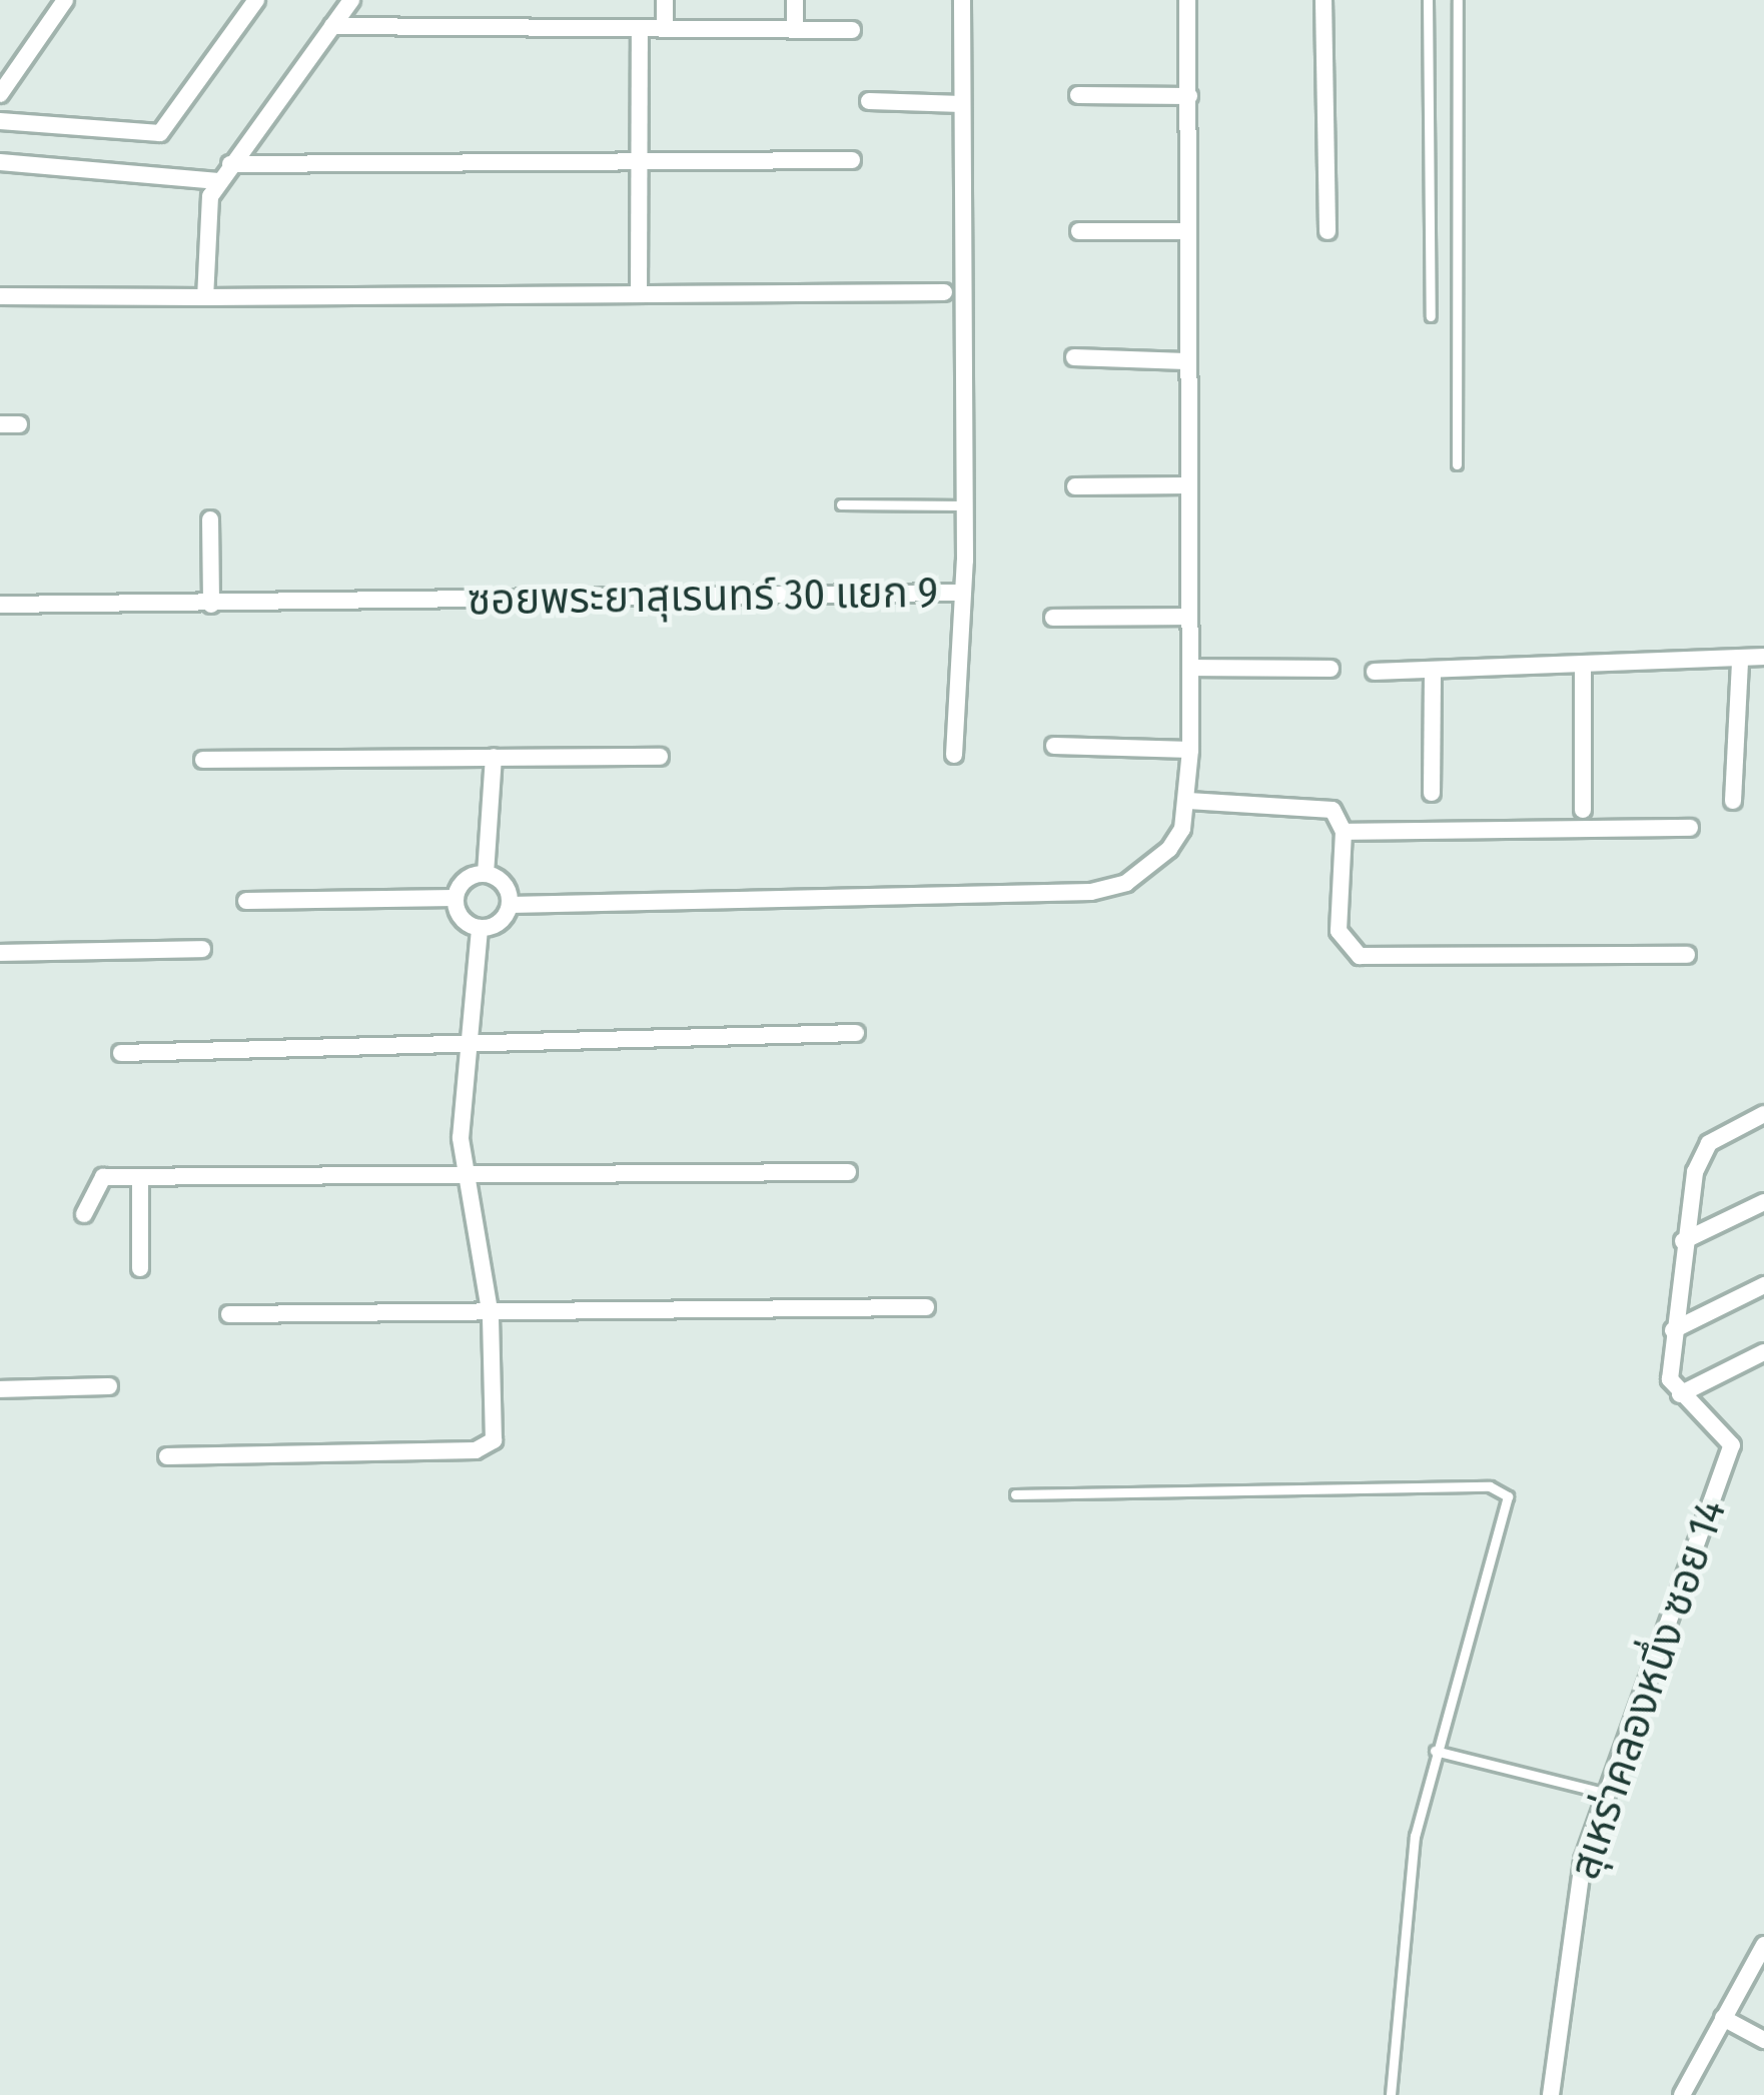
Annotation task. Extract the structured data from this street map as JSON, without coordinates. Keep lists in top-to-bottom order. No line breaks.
{"streets":{"street":["ซอยพระยาสุเรนทร์ 30 แยก 9","สุเหร่าคลองหนึ่ง ซอย 14"]}}
